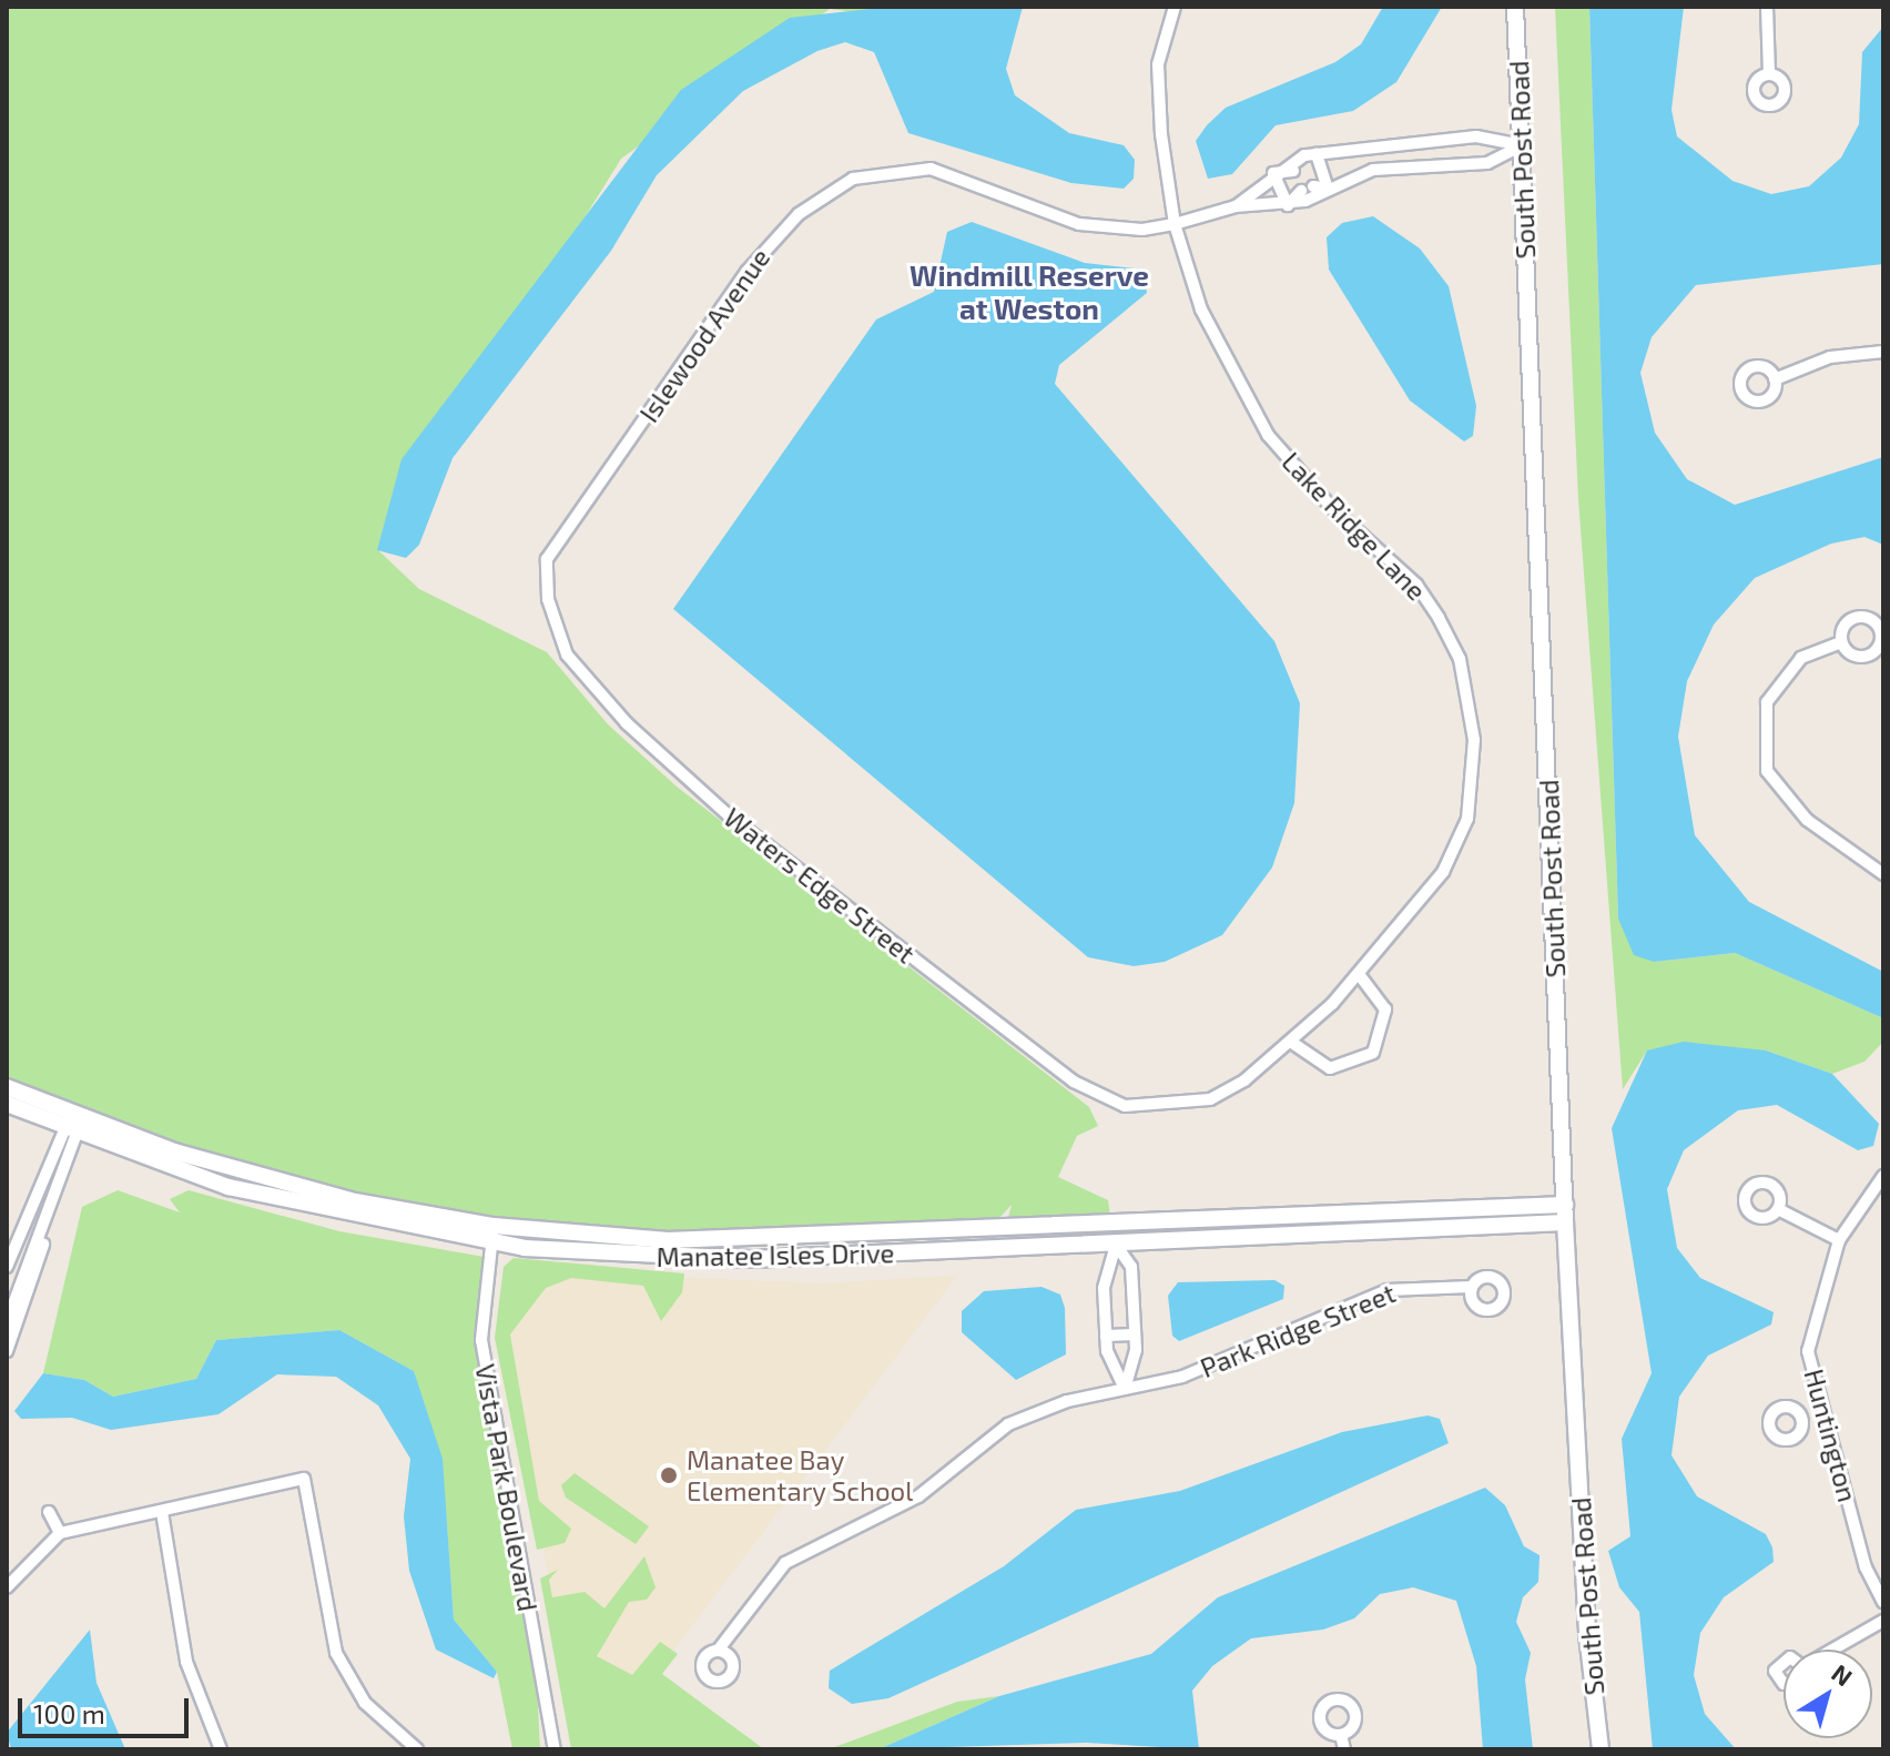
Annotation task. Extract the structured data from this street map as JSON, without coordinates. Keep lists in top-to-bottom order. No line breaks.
{"streets":{"street":["South Post Road","Islewood Avenue","Lake Ridge Lane","Waters Edge Street","Manatee Isles Drive","Park Ridge Street","Huntington","Vista Park Boulevard"]},"crossings":[["South Post Road","Manatee Isles Drive"],["Islewood Avenue","Lake Ridge Lane"],["Islewood Avenue","Waters Edge Street"],["Lake Ridge Lane","Waters Edge Street"],["Manatee Isles Drive","Vista Park Boulevard"]],"districts":["Windmill Reserve at Weston"],"places":["Manatee Bay Elementary School"],"scale_bar":"100 m","north":"top right"}
